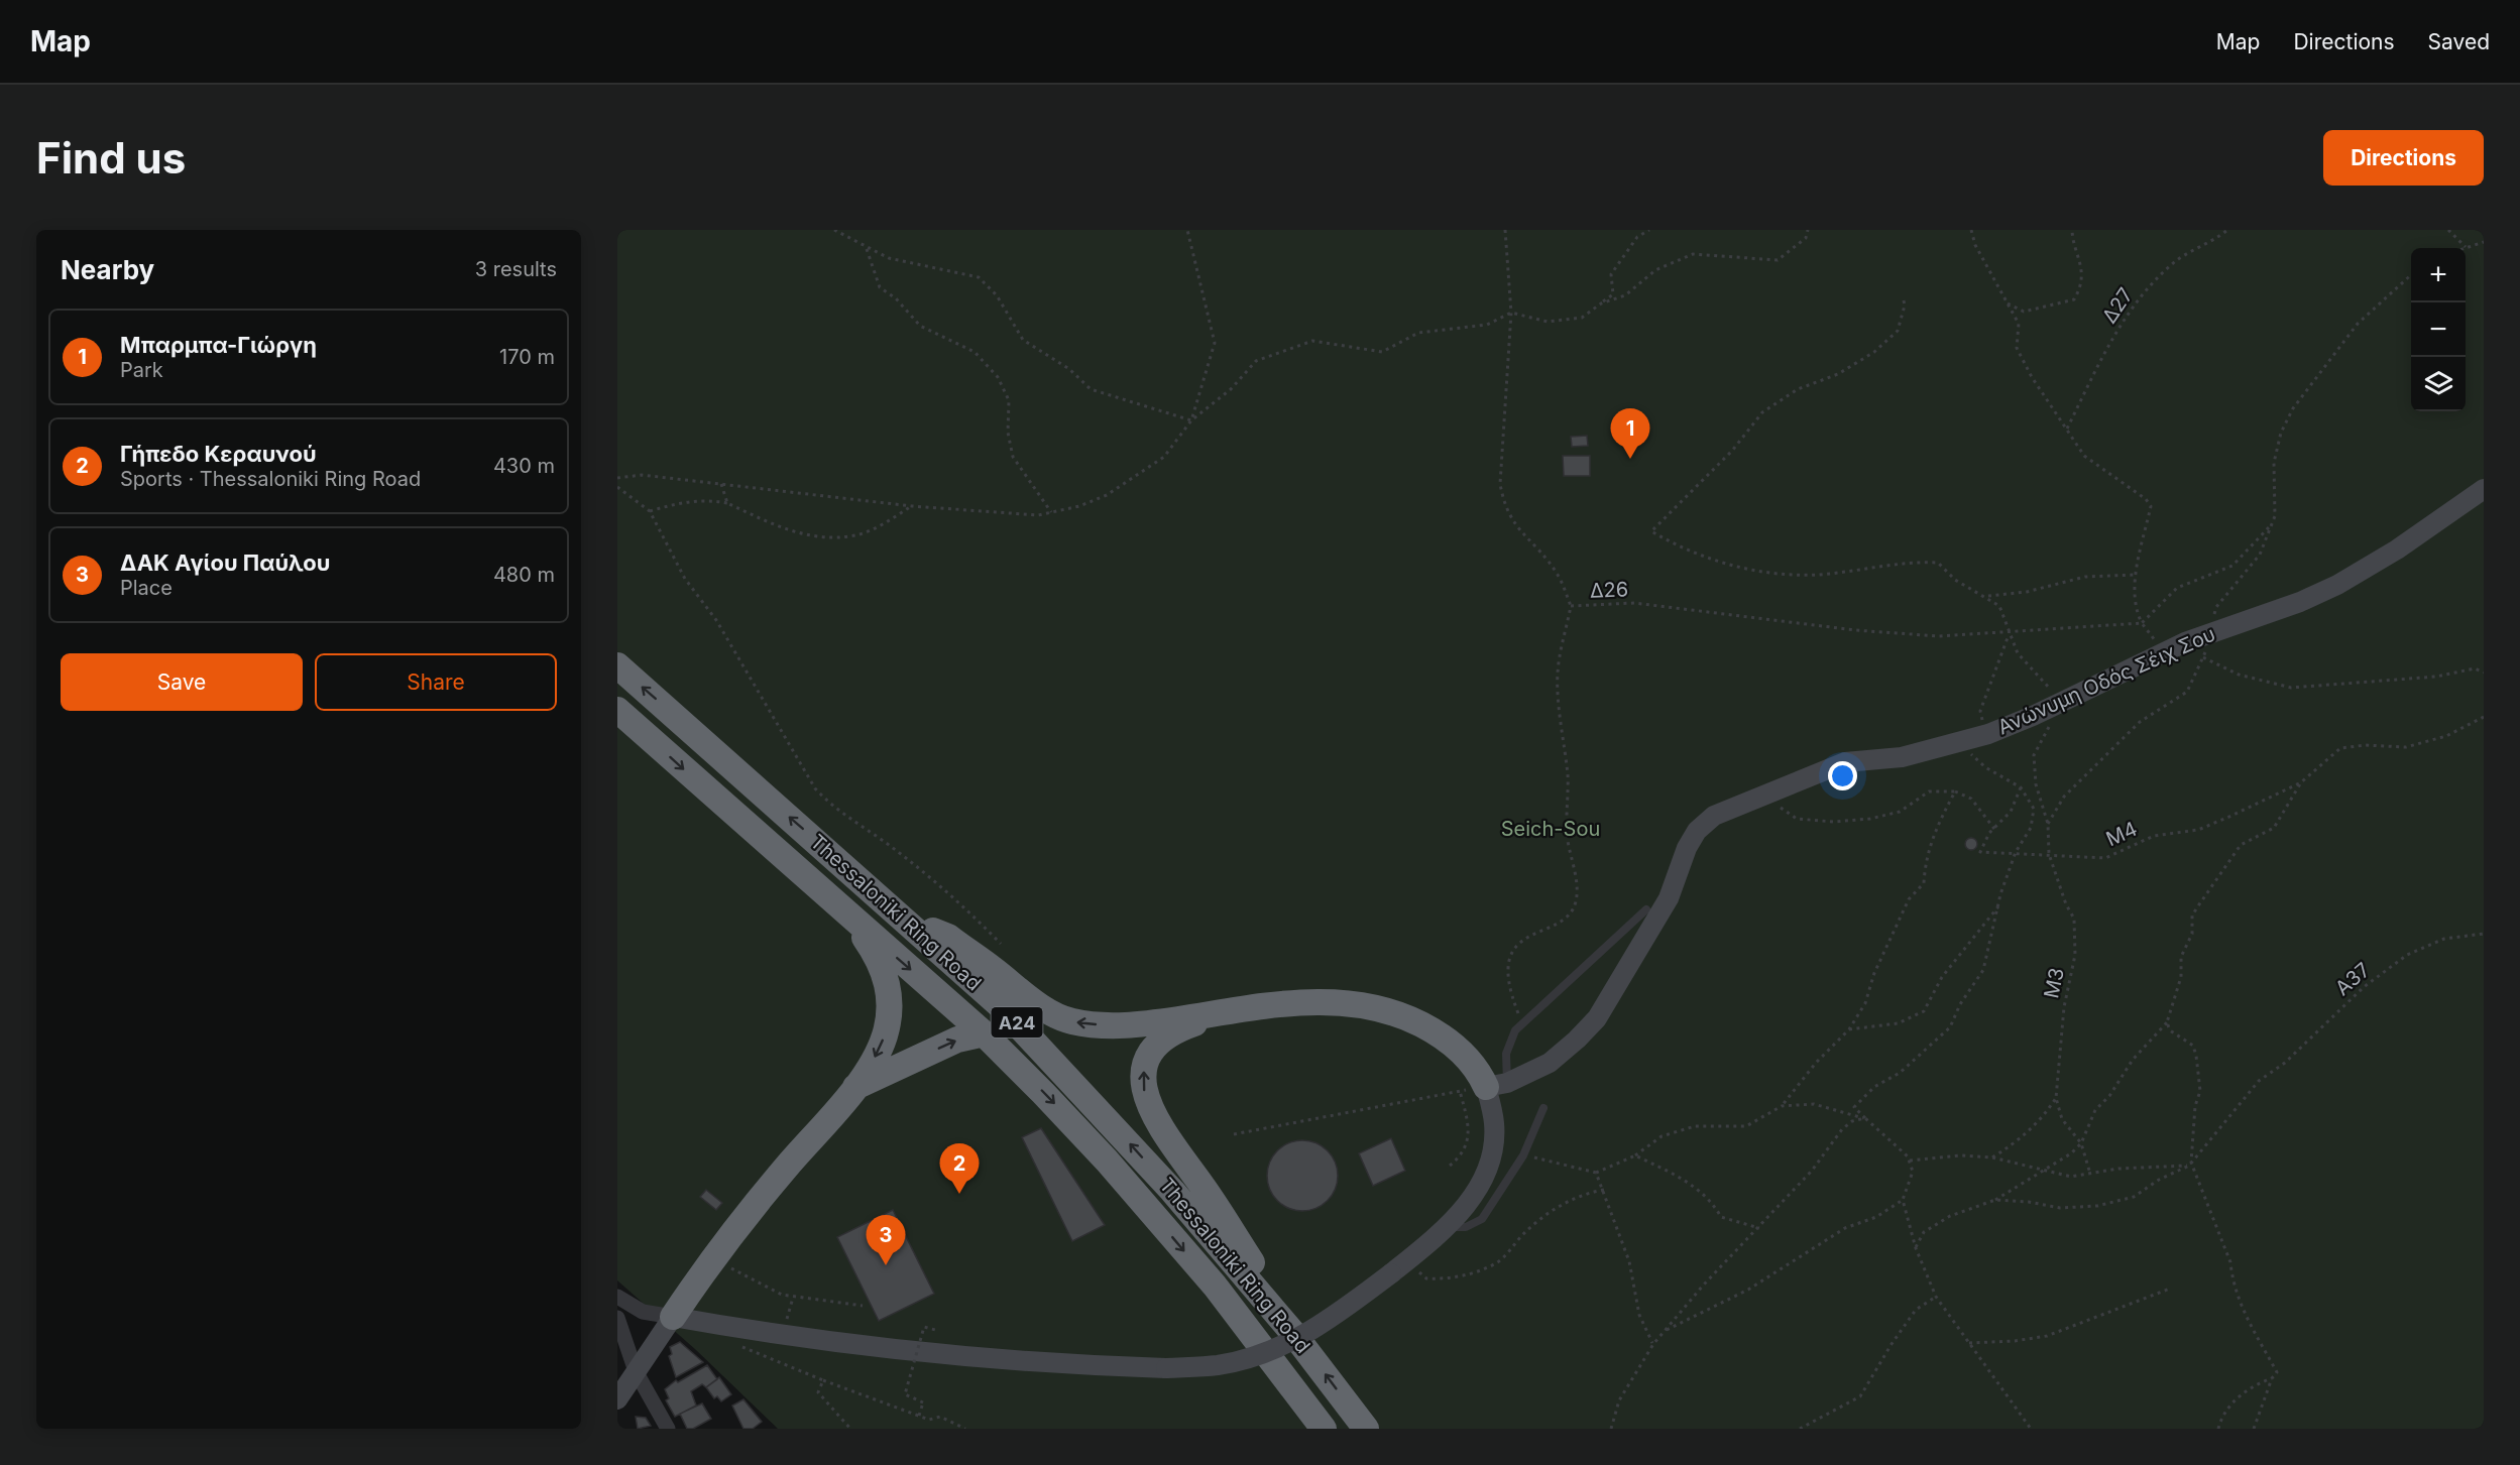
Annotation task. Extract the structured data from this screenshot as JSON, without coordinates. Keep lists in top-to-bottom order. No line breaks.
{"streets":{"highway":["Thessaloniki Ring Road","Α24"],"street":["Ανώνυμη Οδός Σέιχ Σου"],"path":["Δ27","Δ26","M4","Α37","M3"]},"crossings":[["Ανώνυμη Οδός Σέιχ Σου","M3"],["M4","M3"]],"parks":["Seich-Sou"],"page":{"header":"Map","nav":["Map","Directions","Saved"],"buttons":["Directions",["Save","Share"]],"title":"Find us","heading":["Nearby","3 results"],"map_buttons":["+","−"],"list":[{"mark":"1","name":"Μπαρμπα-Γιώργη","note":"Park","value":"170 m"},{"mark":"2","name":"Γήπεδο Κεραυνού","note":"Sports · Thessaloniki Ring Road","value":"430 m"},{"mark":"3","name":"ΔΑΚ Αγίου Παύλου","note":"Place","value":"480 m"}],"pins":["1","2","3"]}}
